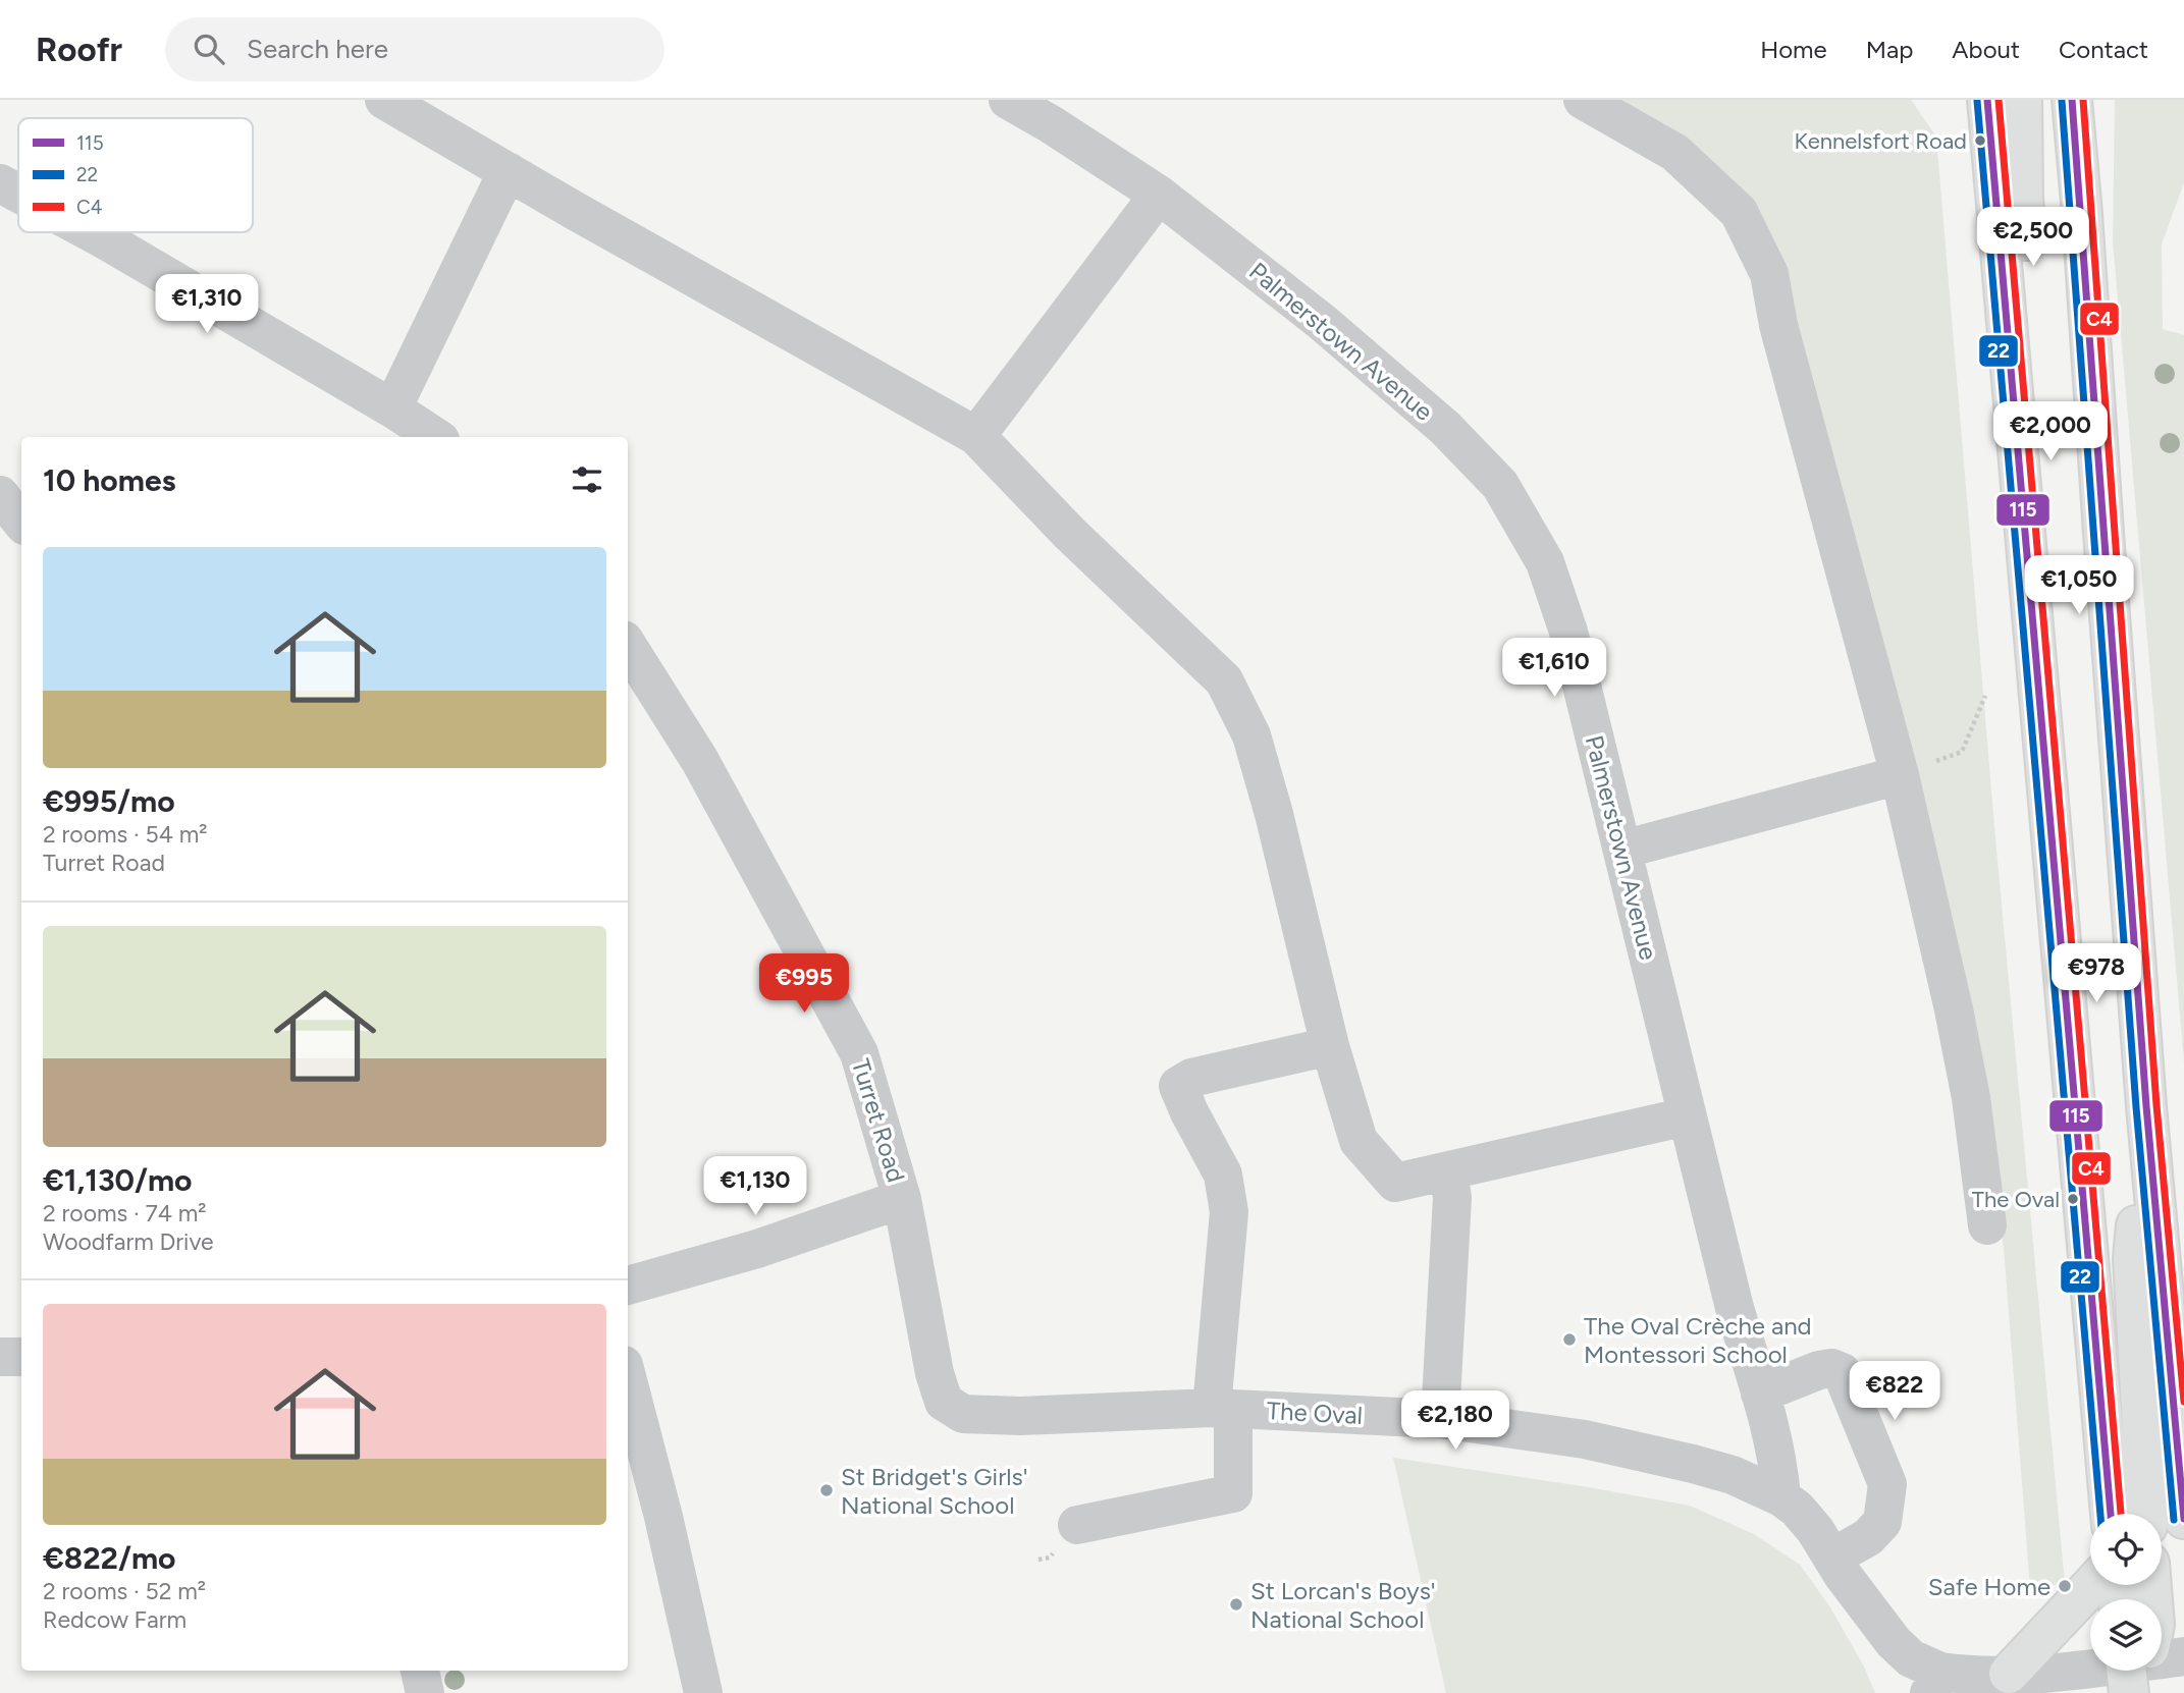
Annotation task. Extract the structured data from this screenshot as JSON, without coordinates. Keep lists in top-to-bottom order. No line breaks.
{"streets":{"street":["Palmerstown Avenue","Turret Road","The Oval"]},"crossings":[["Palmerstown Avenue","The Oval"],["Turret Road","The Oval"]],"places":["Kennelsfort Road","The Oval","The Oval Crèche and Montessori School","St Bridget's Girls' National School","Safe Home","St Lorcan's Boys' National School"],"lines":["transit line 115","transit line C4","transit line 22"],"legend":["115","22","C4"],"page":{"header":"Roofr","search":"Search here","nav":["Home","Map","About","Contact"],"price":["€2,500","€1,310","€2,000","€1,050","€1,610","€978","€995","€1,130","€822","€2,180"],"heading":"10 homes","list":[{"name":"€995/mo","note":"2 rooms · 54 m² · Turret Road"},{"name":"€1,130/mo","note":"2 rooms · 74 m² · Woodfarm Drive"},{"name":"€822/mo","note":"2 rooms · 52 m² · Redcow Farm"}]}}
